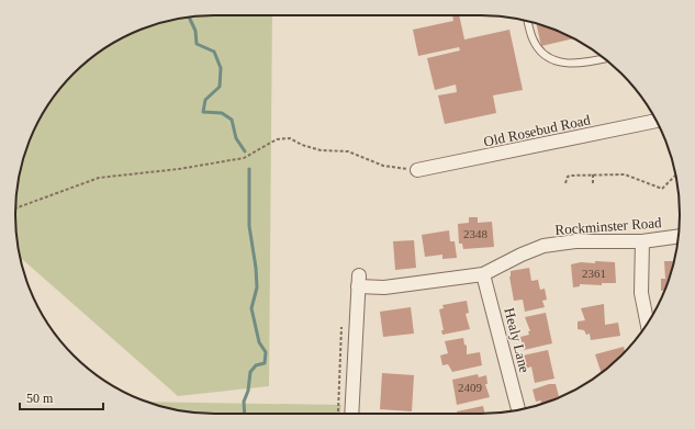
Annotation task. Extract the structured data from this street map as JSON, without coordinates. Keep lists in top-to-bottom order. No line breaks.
{"streets":{"street":["Old Rosebud Road","Rockminster Road","Healy Lane"]},"crossings":[["Rockminster Road","Healy Lane"]],"house_numbers":["2348","2361","2409"],"scale_bar":"50 m"}
